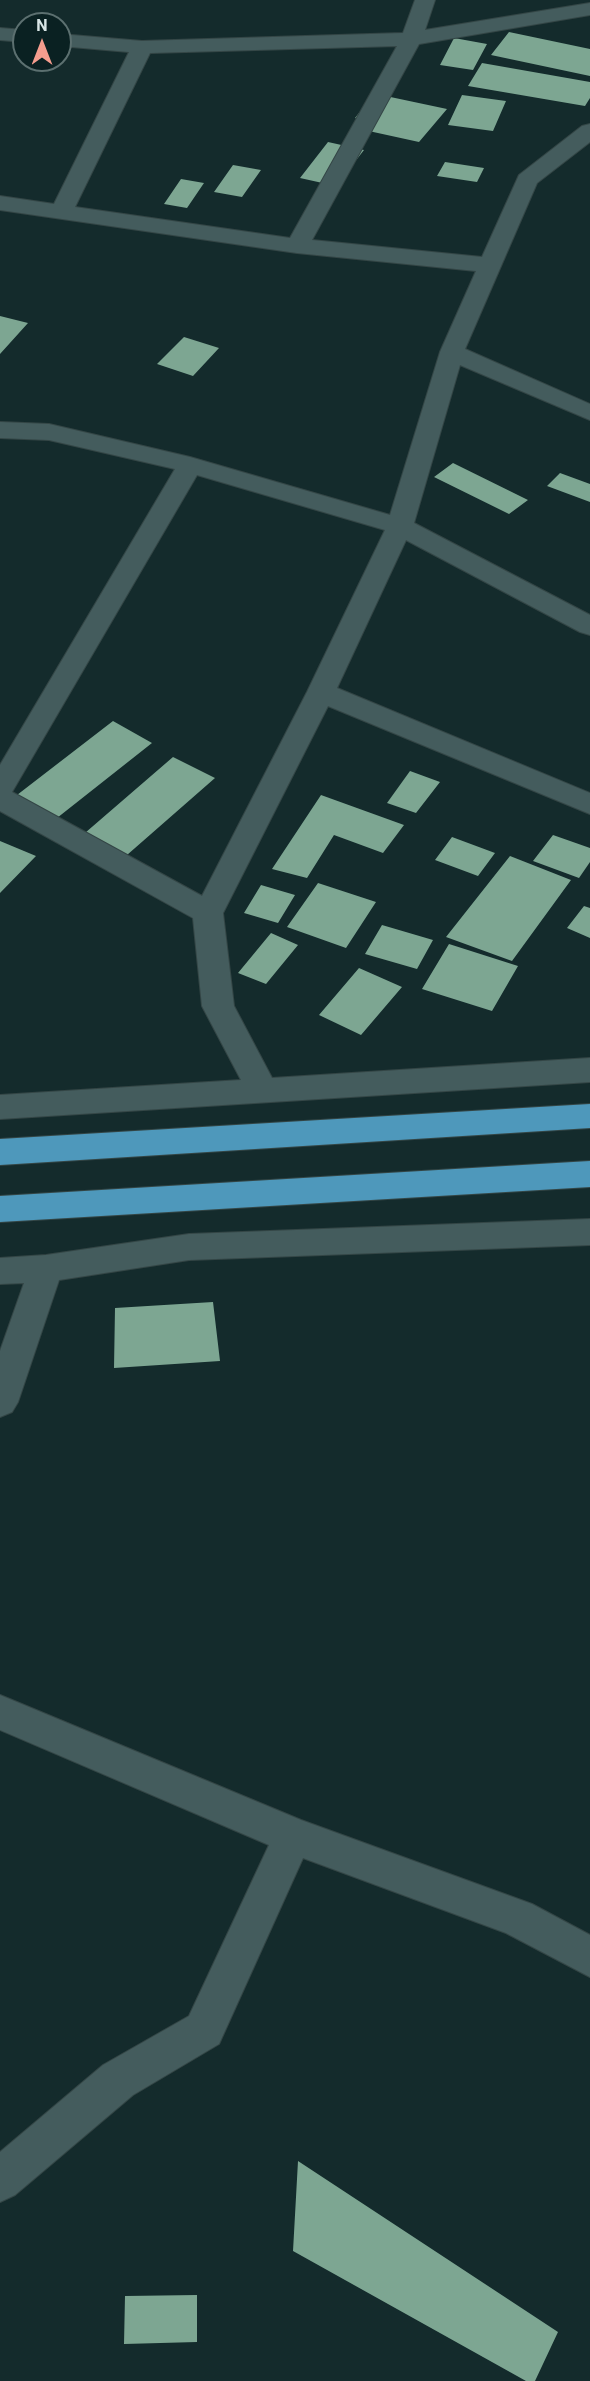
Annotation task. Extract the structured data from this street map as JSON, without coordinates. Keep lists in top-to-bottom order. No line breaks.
{"north":"top"}
